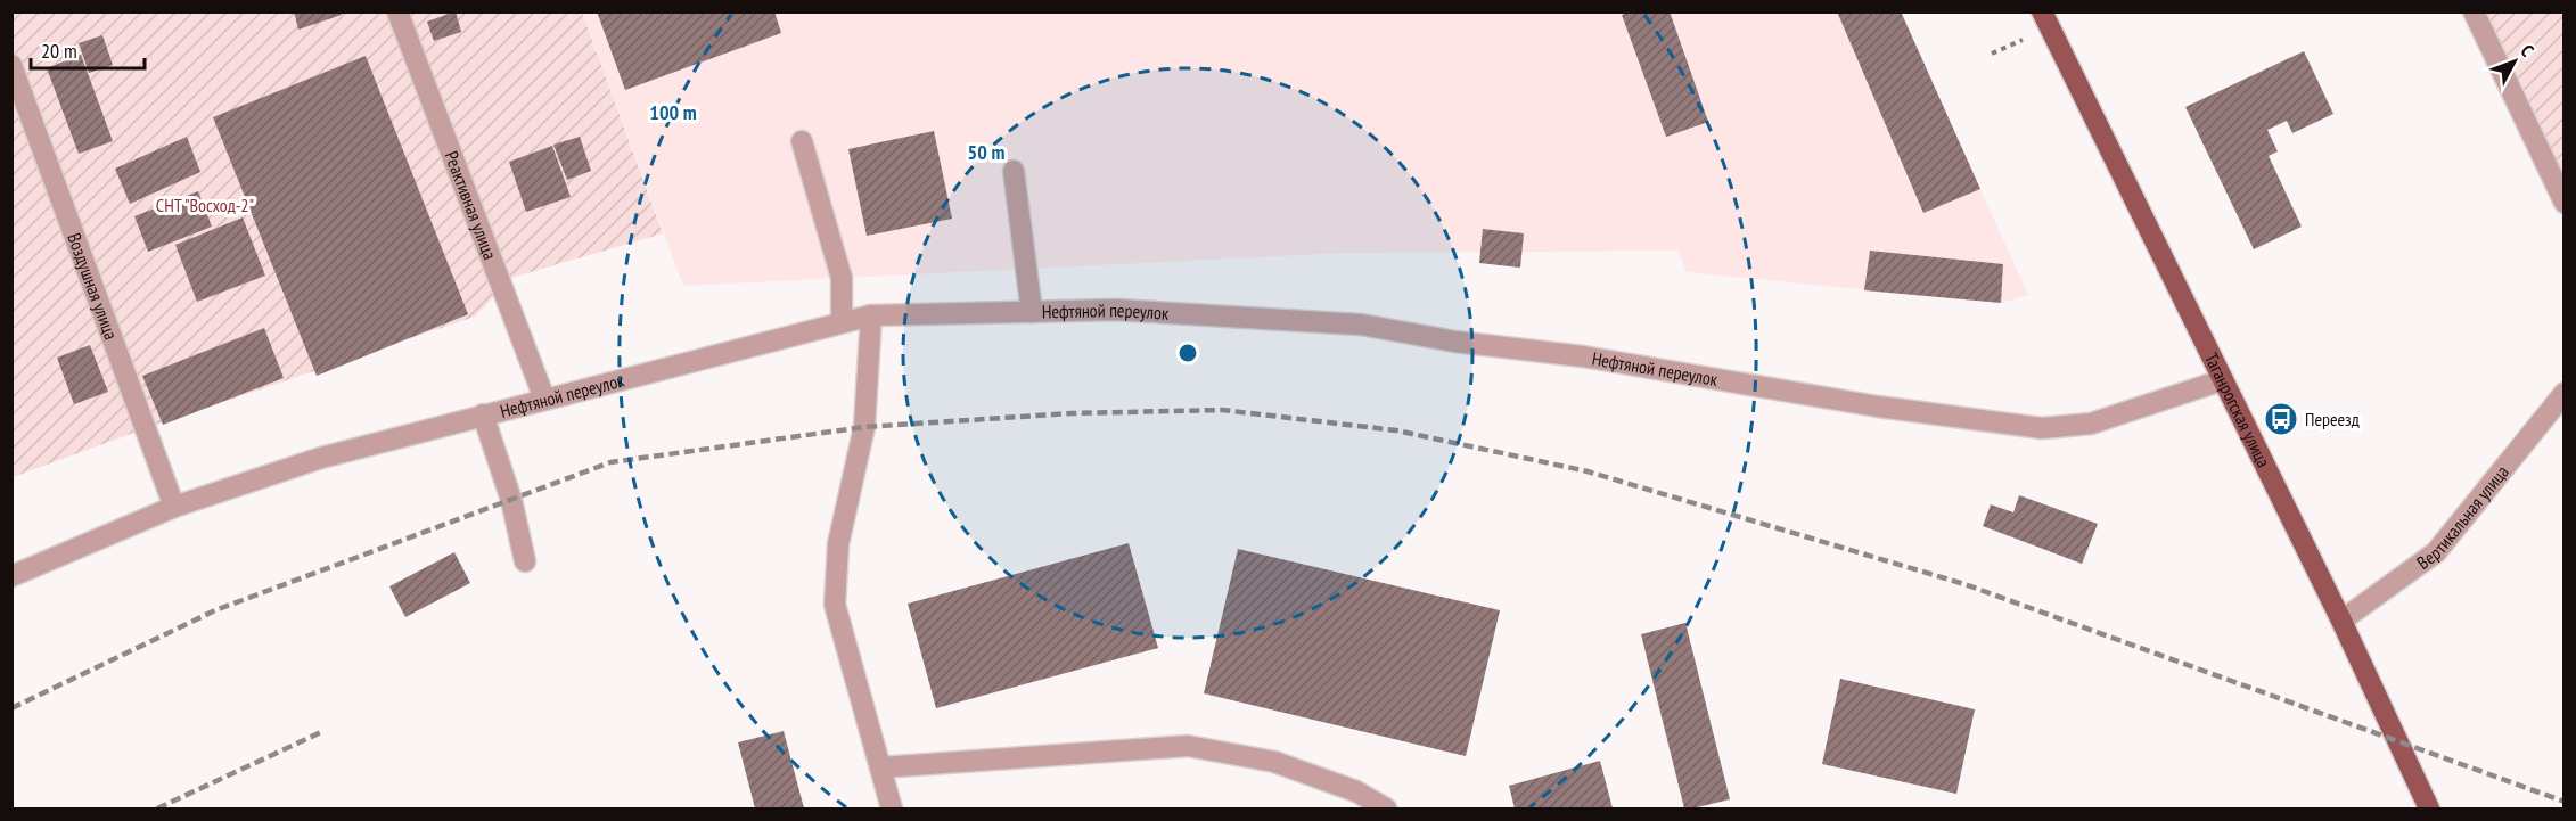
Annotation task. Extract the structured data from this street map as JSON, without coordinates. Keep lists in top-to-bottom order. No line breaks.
{"streets":{"main road":["Таганрогская улица"],"street":["Реактивная улица","Воздушная улица","Нефтяной переулок","Вертикальная улица"]},"crossings":[["Реактивная улица","Нефтяной переулок"],["Воздушная улица","Нефтяной переулок"],["Нефтяной переулок","Таганрогская улица"],["Таганрогская улица","Вертикальная улица"]],"parks":["СНТ \"Восход-2\""],"places":{"bus stop":["Переезд"]},"scale_bar":"20 m","north":"top right","rings":["100 m","50 m"]}
